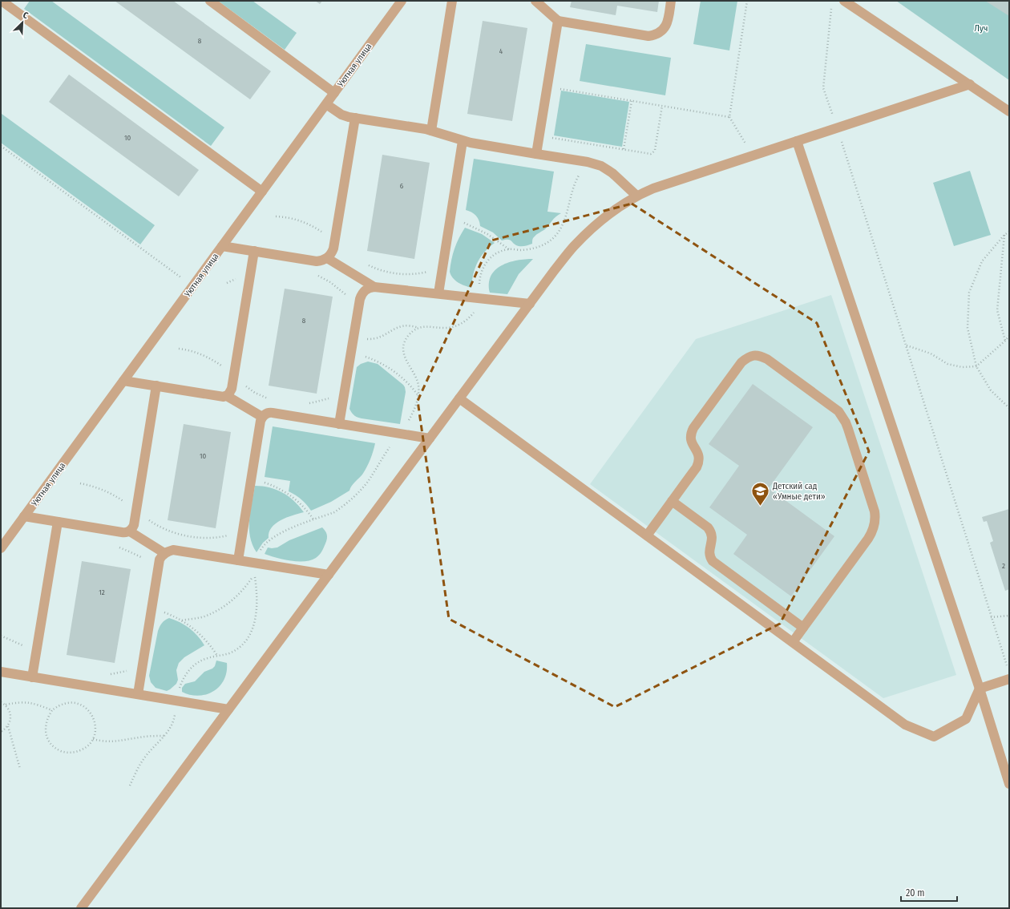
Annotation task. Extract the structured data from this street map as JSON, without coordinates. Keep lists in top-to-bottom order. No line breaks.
{"streets":{"street":["Уютная улица"]},"parks":["Луч"],"places":{"school or university":["Детский сад «Умные дети»"]},"house_numbers":["8","4","10","6","8","10","2","12"],"scale_bar":"20 m","north":"top right"}
